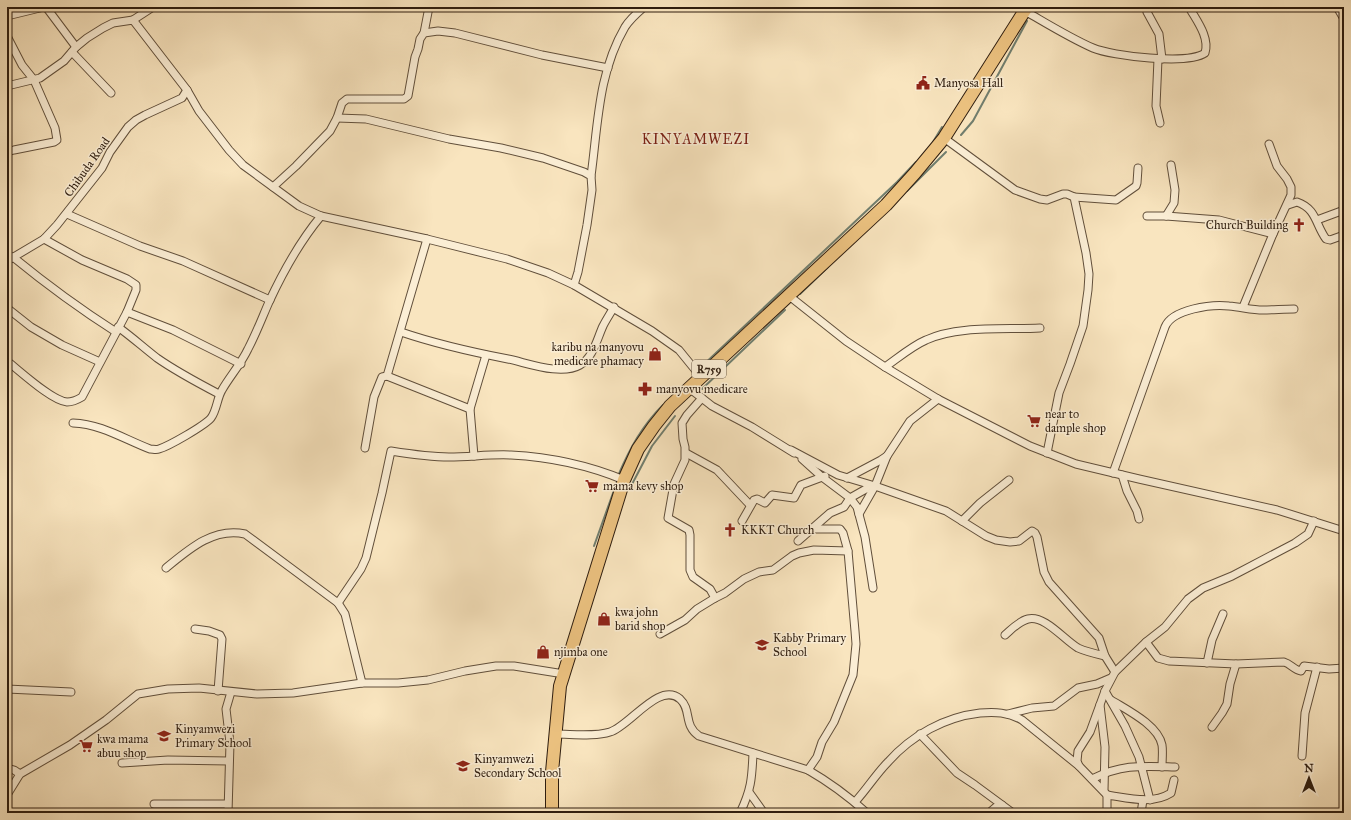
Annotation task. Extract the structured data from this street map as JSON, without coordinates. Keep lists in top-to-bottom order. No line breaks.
{"streets":{"main road":["R759"],"street":["Chibuda Road"]},"districts":["KINYAMWEZI"],"places":{"public building":["Manyosa Hall"],"church":["Church Building","KKKT Church"],"shop":["karibu na manyovu medicare phamacy","kwa john barid shop","njimba one"],"pharmacy":["manyovu medicare"],"supermarket":["near to dample shop","mama kevy shop","kwa mama abuu shop"],"school or university":["Kabby Primary School","Kinyamwezi Primary School","Kinyamwezi Secondary School"]},"north":"top"}
